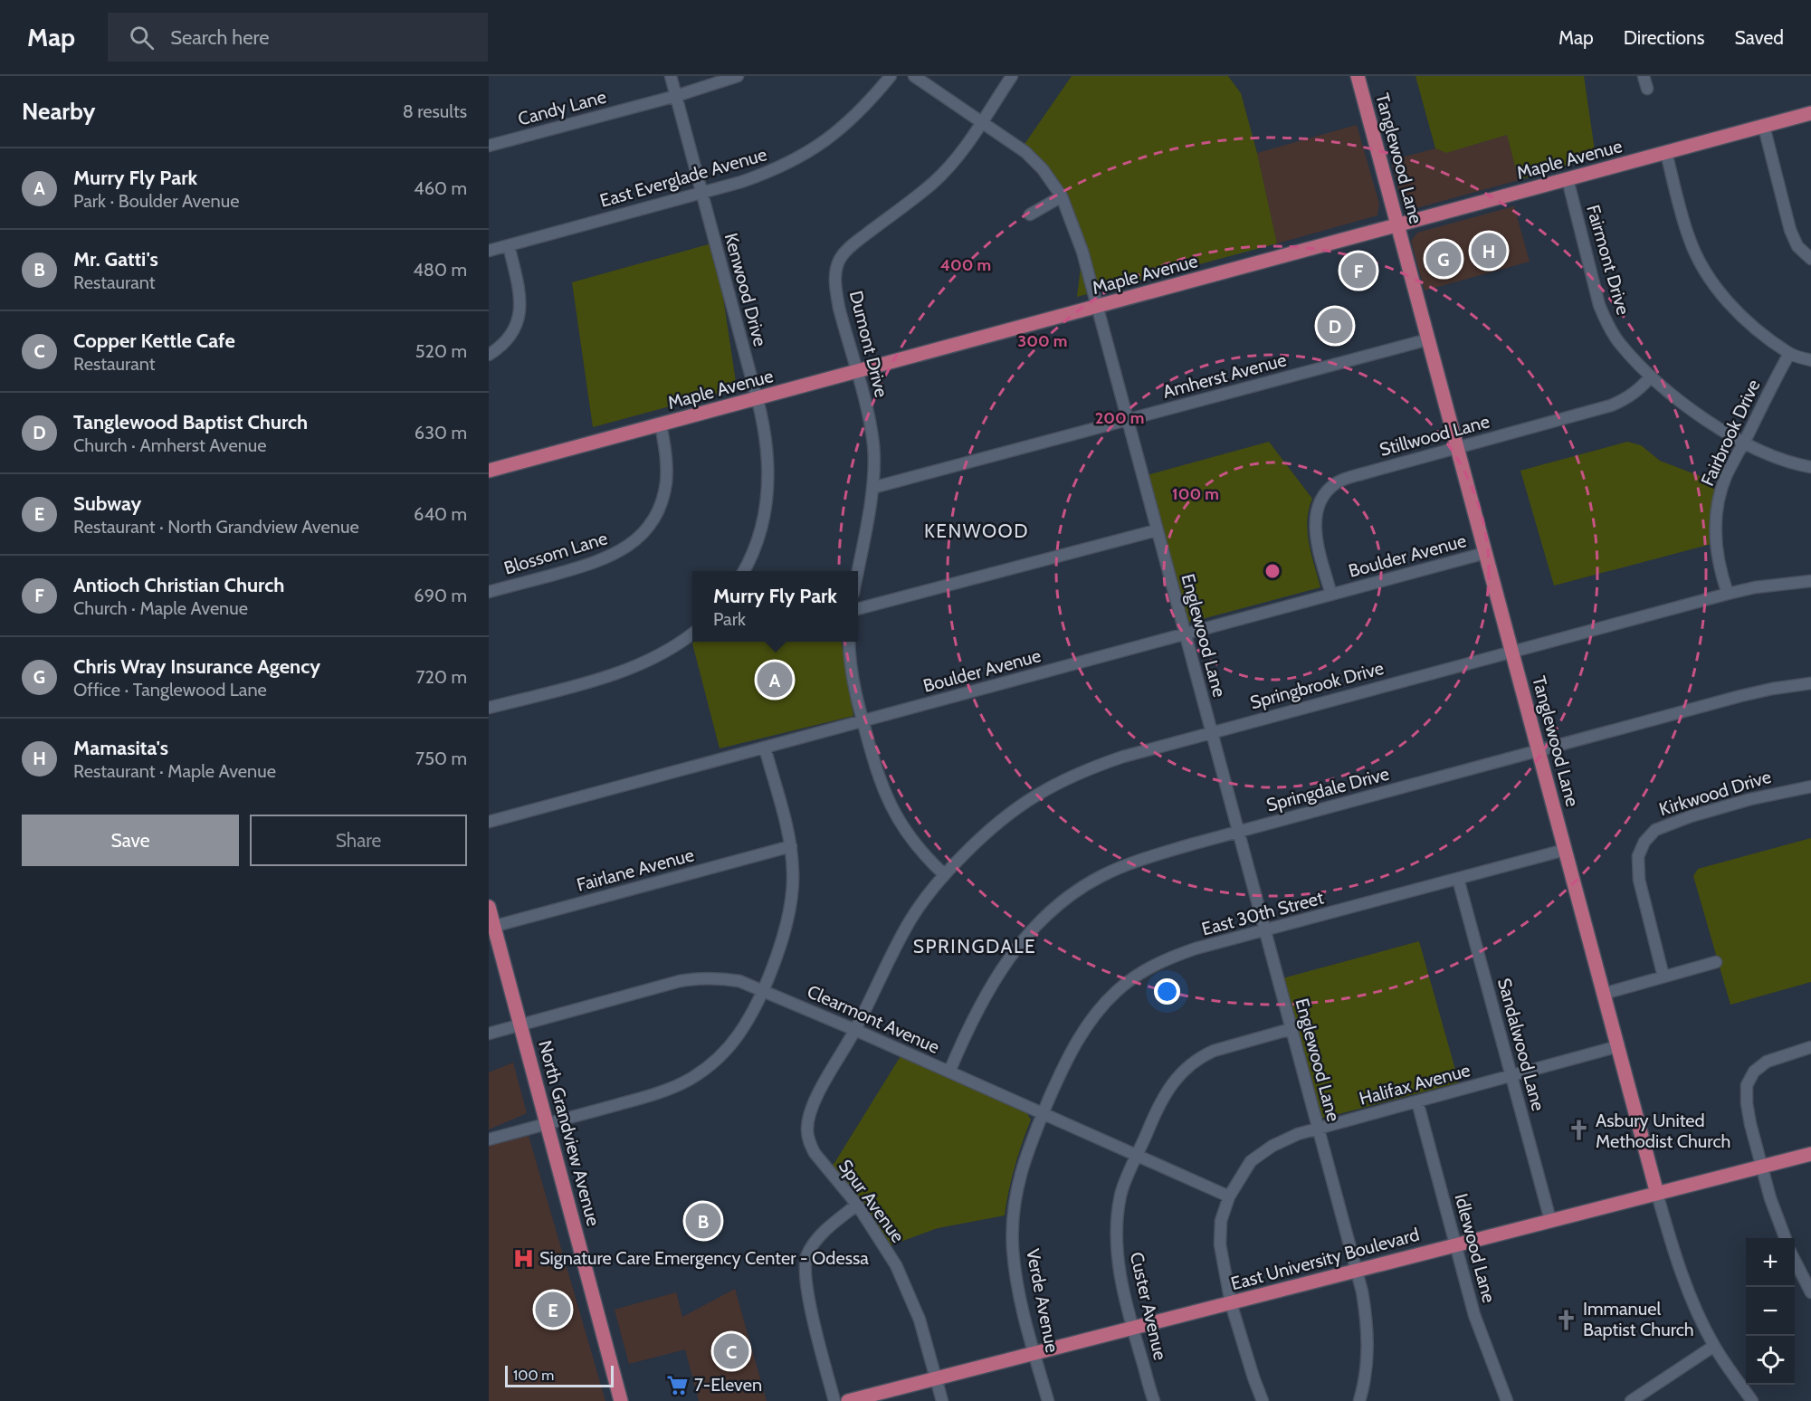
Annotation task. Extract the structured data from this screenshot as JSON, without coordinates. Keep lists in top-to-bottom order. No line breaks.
{"streets":{"main road":["Tanglewood Lane","Maple Avenue","North Grandview Avenue","East University Boulevard"],"street":["Candy Lane","East Everglade Avenue","Fairmont Drive","Kenwood Drive","Dumont Drive","Amherst Avenue","Fairbrook Drive","Stillwood Lane","Blossom Lane","Boulder Avenue","Englewood Lane","Springbrook Drive","Springdale Drive","Kirkwood Drive","Fairlane Avenue","East 30th Street","Clearmont Avenue","Sandalwood Lane","Halifax Avenue","Spur Avenue","Idlewood Lane","Verde Avenue","Custer Avenue"]},"crossings":[["Candy Lane","Kenwood Drive"],["Tanglewood Lane","Maple Avenue"],["Tanglewood Lane","Amherst Avenue"],["Tanglewood Lane","Stillwood Lane"],["Tanglewood Lane","Boulder Avenue"],["Tanglewood Lane","Springbrook Drive"],["Tanglewood Lane","Springdale Drive"],["Tanglewood Lane","East 30th Street"],["Tanglewood Lane","Halifax Avenue"],["Tanglewood Lane","East University Boulevard"],["Maple Avenue","Fairmont Drive"],["Maple Avenue","Kenwood Drive"],["Maple Avenue","Dumont Drive"],["Maple Avenue","Blossom Lane"],["Maple Avenue","Englewood Lane"],["East Everglade Avenue","Kenwood Drive"],["Fairmont Drive","Fairbrook Drive"],["Fairmont Drive","Stillwood Lane"],["Dumont Drive","Amherst Avenue"],["Dumont Drive","Englewood Lane"],["Amherst Avenue","Englewood Lane"],["Fairbrook Drive","Springbrook Drive"],["Stillwood Lane","Boulder Avenue"],["Boulder Avenue","Englewood Lane"],["Englewood Lane","Springbrook Drive"],["Englewood Lane","Springdale Drive"],["Englewood Lane","East 30th Street"],["Englewood Lane","Halifax Avenue"],["Englewood Lane","East University Boulevard"],["Englewood Lane","Custer Avenue"],["Springbrook Drive","Clearmont Avenue"],["Springbrook Drive","Spur Avenue"],["Springdale Drive","Clearmont Avenue"],["Fairlane Avenue","North Grandview Avenue"],["East 30th Street","Clearmont Avenue"],["East 30th Street","Sandalwood Lane"],["East 30th Street","Verde Avenue"],["Clearmont Avenue","Halifax Avenue"],["Clearmont Avenue","North Grandview Avenue"],["Clearmont Avenue","Spur Avenue"],["Clearmont Avenue","Verde Avenue"],["Clearmont Avenue","Custer Avenue"],["Sandalwood Lane","Halifax Avenue"],["Sandalwood Lane","East University Boulevard"],["Halifax Avenue","Idlewood Lane"],["Halifax Avenue","East University Boulevard"],["Spur Avenue","East University Boulevard"],["Idlewood Lane","East University Boulevard"],["East University Boulevard","Verde Avenue"],["East University Boulevard","Custer Avenue"]],"districts":["KENWOOD","SPRINGDALE"],"places":{"church":["Asbury United Methodist Church","Immanuel Baptist Church"],"hospital":["Signature Care Emergency Center - Odessa"],"supermarket":["7-Eleven"]},"scale_bar":"100 m","page":{"header":"Map","search":"Search here","nav":["Map","Directions","Saved"],"heading":["Nearby","8 results"],"list":[{"mark":"A","name":"Murry Fly Park","note":"Park · Boulder Avenue","value":"460 m"},{"mark":"B","name":"Mr. Gatti's","note":"Restaurant","value":"480 m"},{"mark":"C","name":"Copper Kettle Cafe","note":"Restaurant","value":"520 m"},{"mark":"D","name":"Tanglewood Baptist Church","note":"Church · Amherst Avenue","value":"630 m"},{"mark":"E","name":"Subway","note":"Restaurant · North Grandview Avenue","value":"640 m"},{"mark":"F","name":"Antioch Christian Church","note":"Church · Maple Avenue","value":"690 m"},{"mark":"G","name":"Chris Wray Insurance Agency","note":"Office · Tanglewood Lane","value":"720 m"},{"mark":"H","name":"Mamasita's","note":"Restaurant · Maple Avenue","value":"750 m"}],"pins":["H","G","F","D","A","B","E","C"],"popup":["Murry Fly Park","Park"],"buttons":["Save","Share"],"map_buttons":["+","−"],"scale":"100 m"},"rings":["400 m","300 m","200 m","100 m"]}
